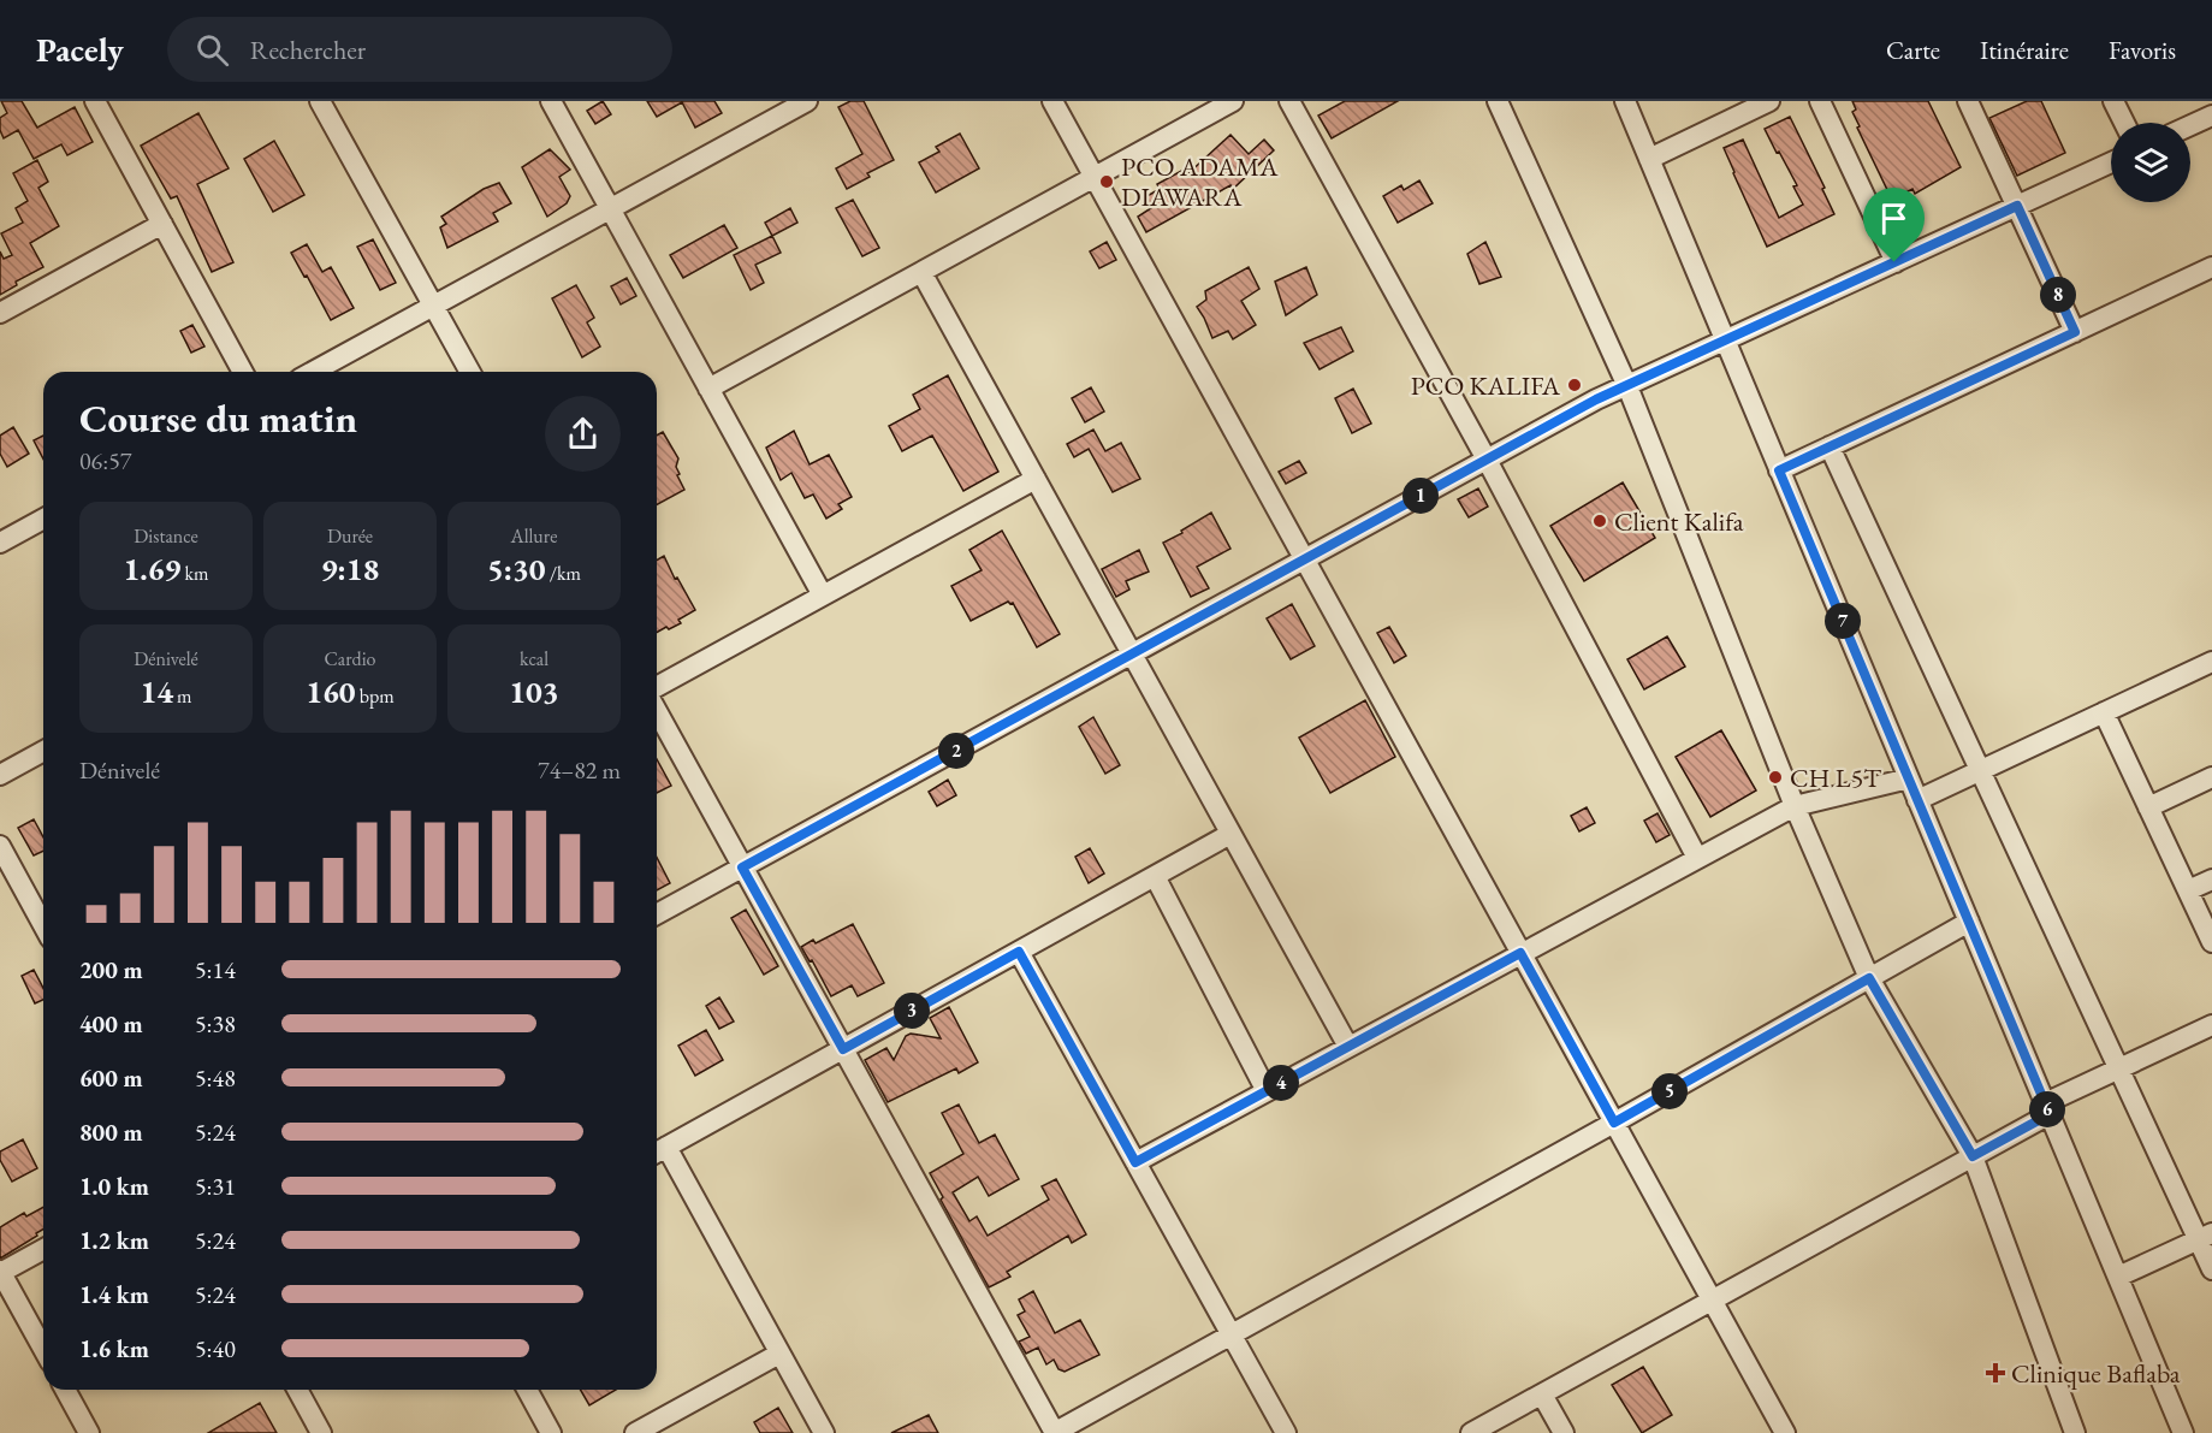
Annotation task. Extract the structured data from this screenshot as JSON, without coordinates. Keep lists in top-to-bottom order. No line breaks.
{"places":{"other":["PCO ADAMA DIAWARA","PCO KALIFA","Client Kalifa","CH L5T"],"health":["Clinique Baflaba"]},"page":{"header":"Pacely","search":"Rechercher","nav":["Carte","Itinéraire","Favoris"],"pins":["8","1","7","2","3","4","5","6"],"heading":["Course du matin","06:57"],"stats":[["Distance","1.69 km"],["Durée","9:18"],["Allure","5:30 /km"],["Dénivelé","14 m"],["Cardio","160 bpm"],["kcal","103"]],"chart":["Dénivelé","74–82 m"],"list":[{"name":"200 m","note":"5:14"},{"name":"400 m","note":"5:38"},{"name":"600 m","note":"5:48"},{"name":"800 m","note":"5:24"},{"name":"1.0 km","note":"5:31"},{"name":"1.2 km","note":"5:24"},{"name":"1.4 km","note":"5:24"},{"name":"1.6 km","note":"5:40"}]}}
